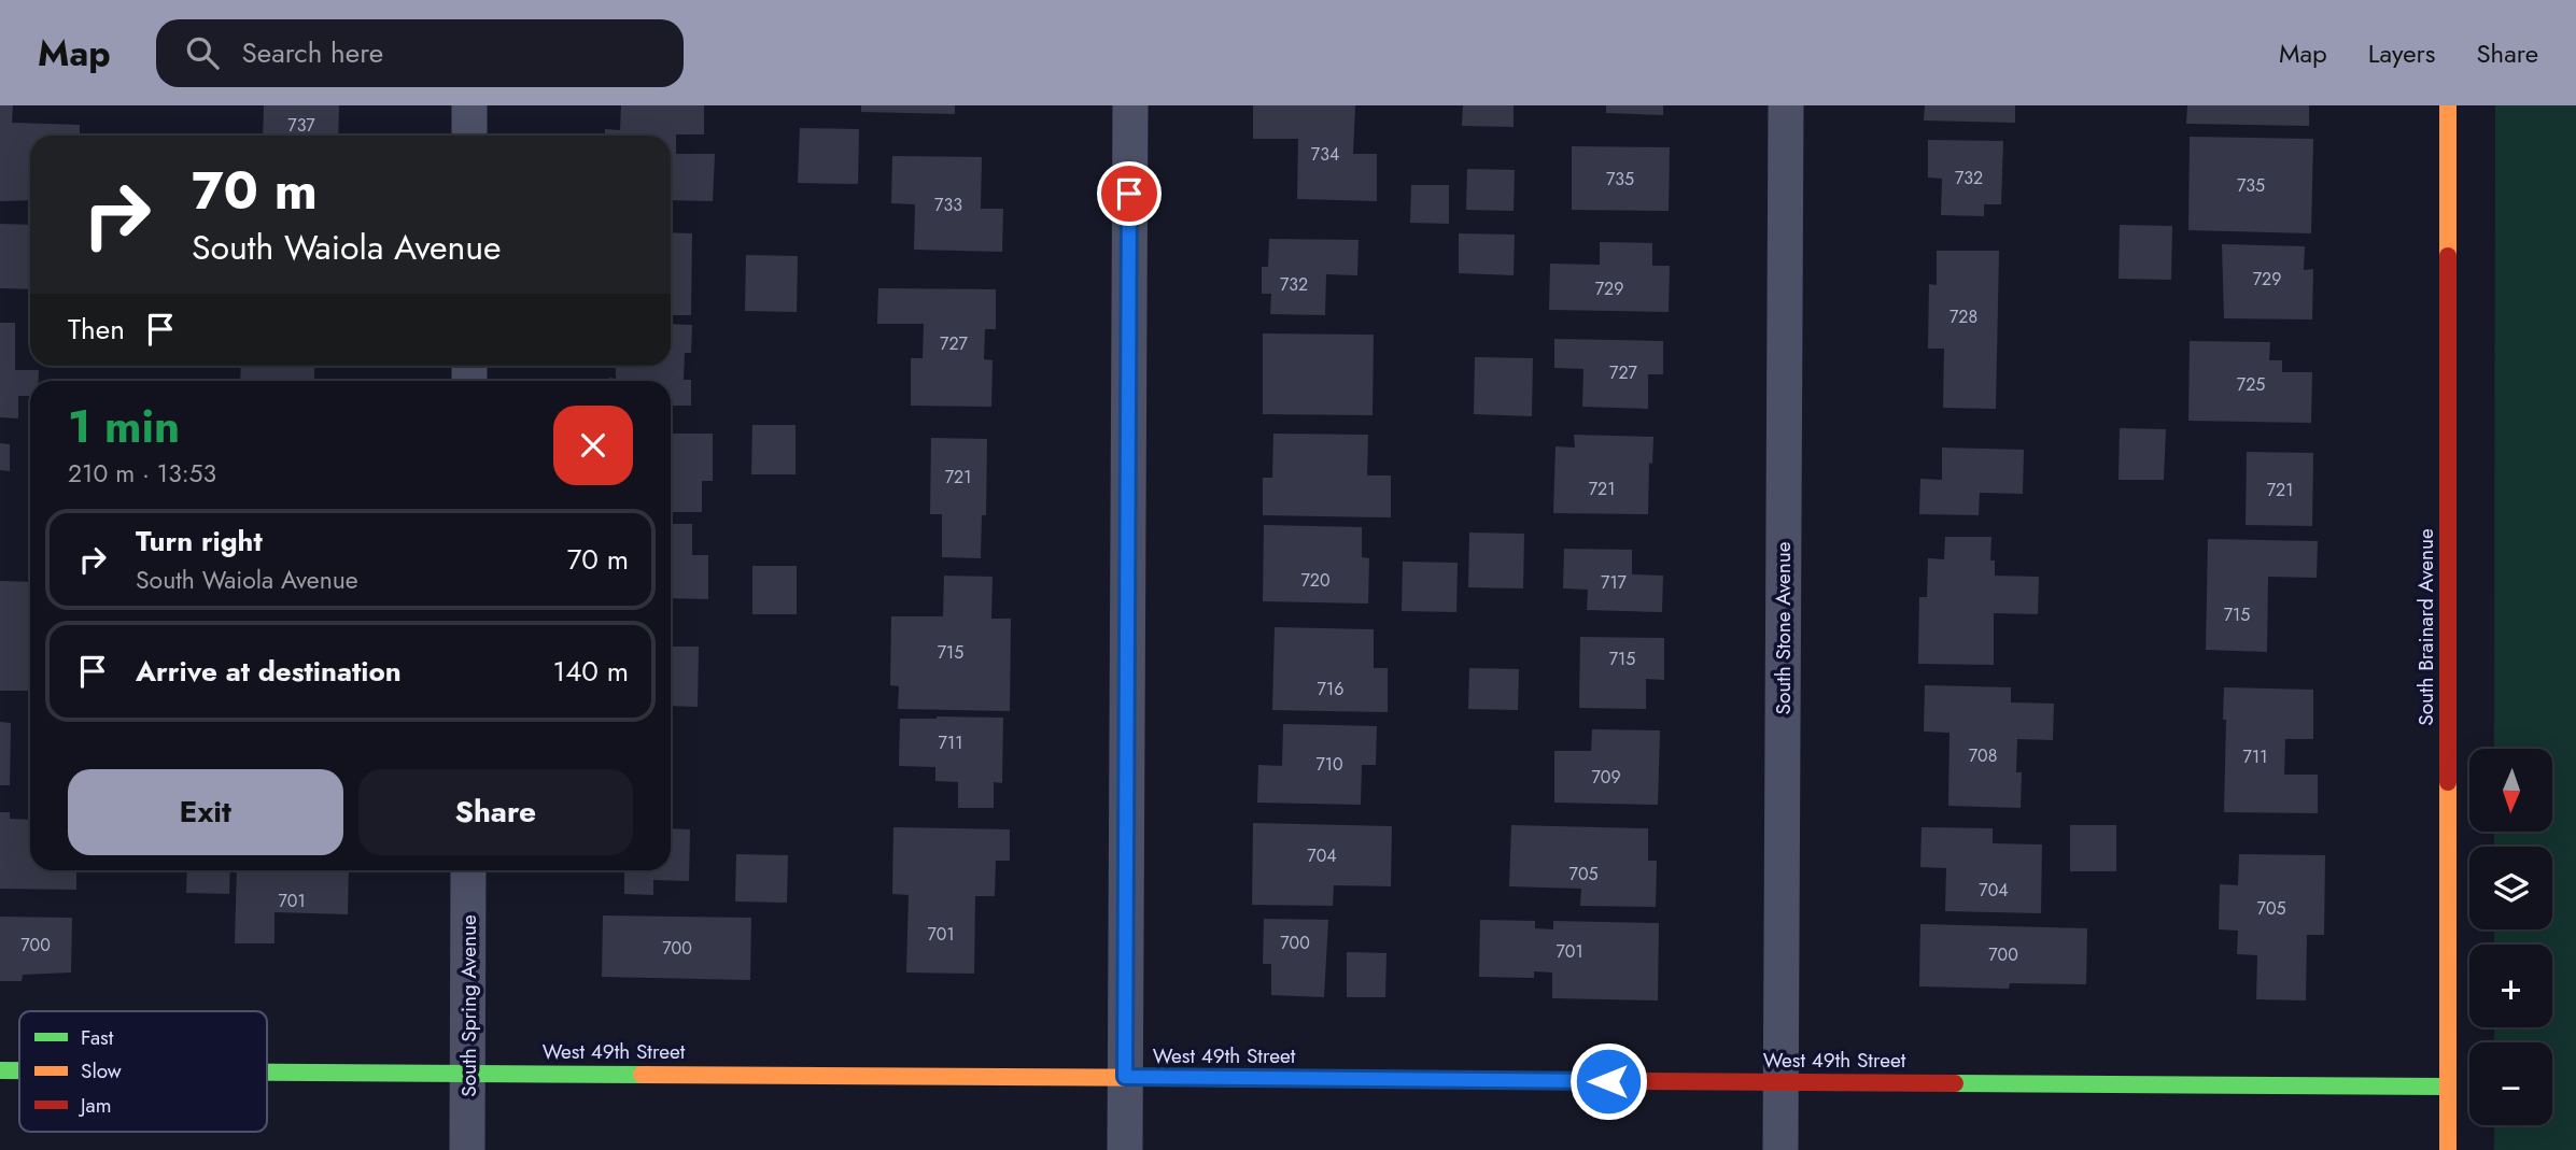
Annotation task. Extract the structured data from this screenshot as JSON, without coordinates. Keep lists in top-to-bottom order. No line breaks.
{"streets":{"street":["South Brainard Avenue","South Stone Avenue","South Spring Avenue","West 49th Street"]},"crossings":[["South Brainard Avenue","West 49th Street"],["South Stone Avenue","West 49th Street"],["South Spring Avenue","West 49th Street"]],"house_numbers":["737","734","732","735","735","733","729","732","729","728","727","727","725","721","721","721","720","717","715","715","715","716","711","708","711","710","709","704","705","704","701","705","701","700","700","700","701","700"],"legend":["Fast","Slow","Jam"],"north":"bottom","page":{"header":"Map","search":"Search here","nav":["Map","Layers","Share"],"turn":["70 m","South Waiola Avenue"],"then":"Then","heading":["1 min","210 m · 13:53"],"list":[{"name":"Turn right","note":"South Waiola Avenue","value":"70 m"},{"name":"Arrive at destination","value":"140 m"}],"map_buttons":["+","−"],"buttons":["Exit","Share"]}}
